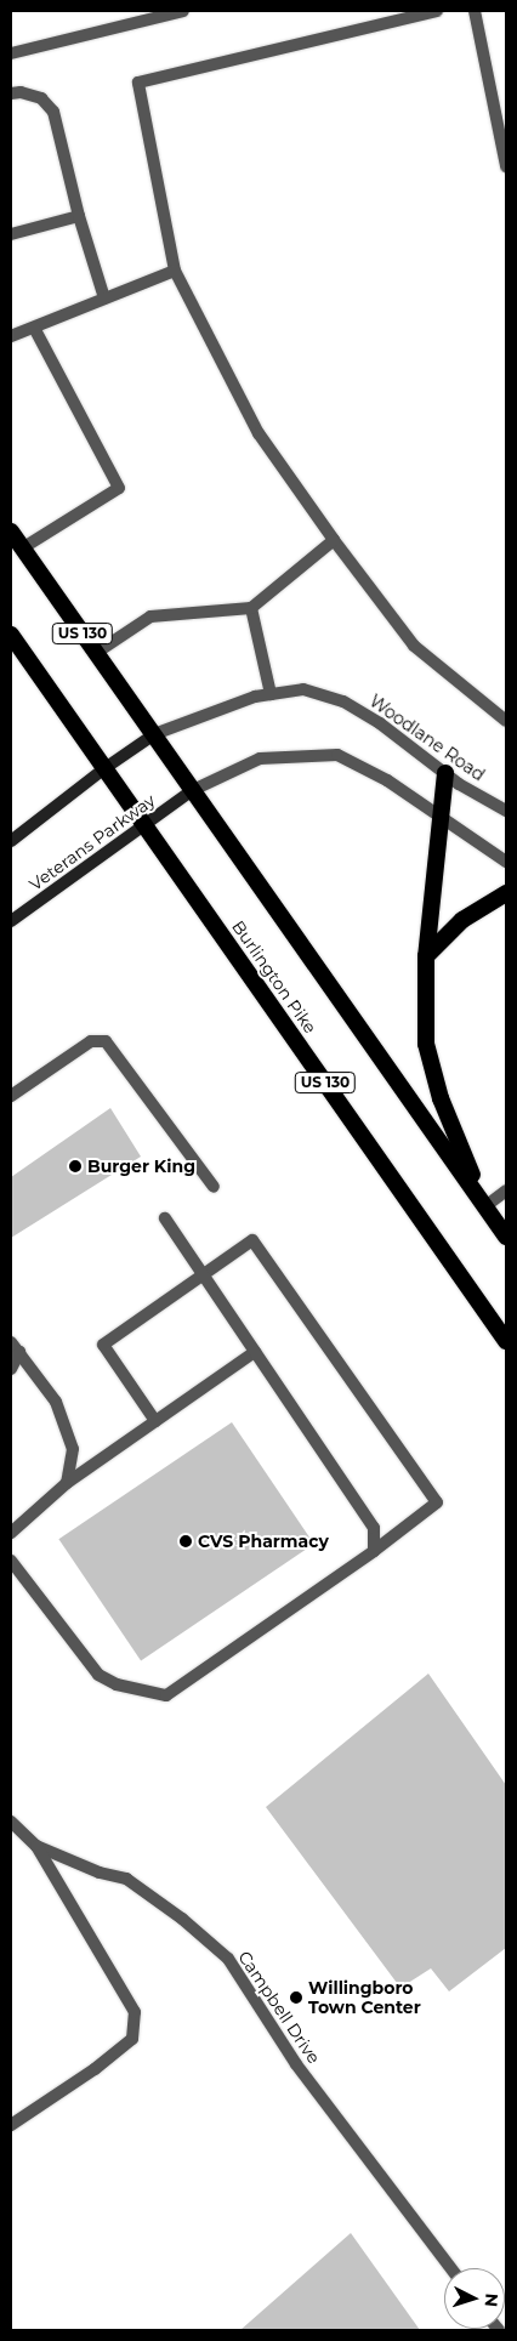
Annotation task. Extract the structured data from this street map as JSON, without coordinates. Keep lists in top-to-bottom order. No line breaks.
{"streets":{"highway":["US 130","Burlington Pike"],"main road":["Veterans Parkway"],"street":["Woodlane Road","Campbell Drive"]},"crossings":[["US 130","Woodlane Road"],["US 130","Veterans Parkway"],["Veterans Parkway","Burlington Pike"]],"places":["Burger King","CVS Pharmacy","Willingboro Town Center"],"north":"right"}
